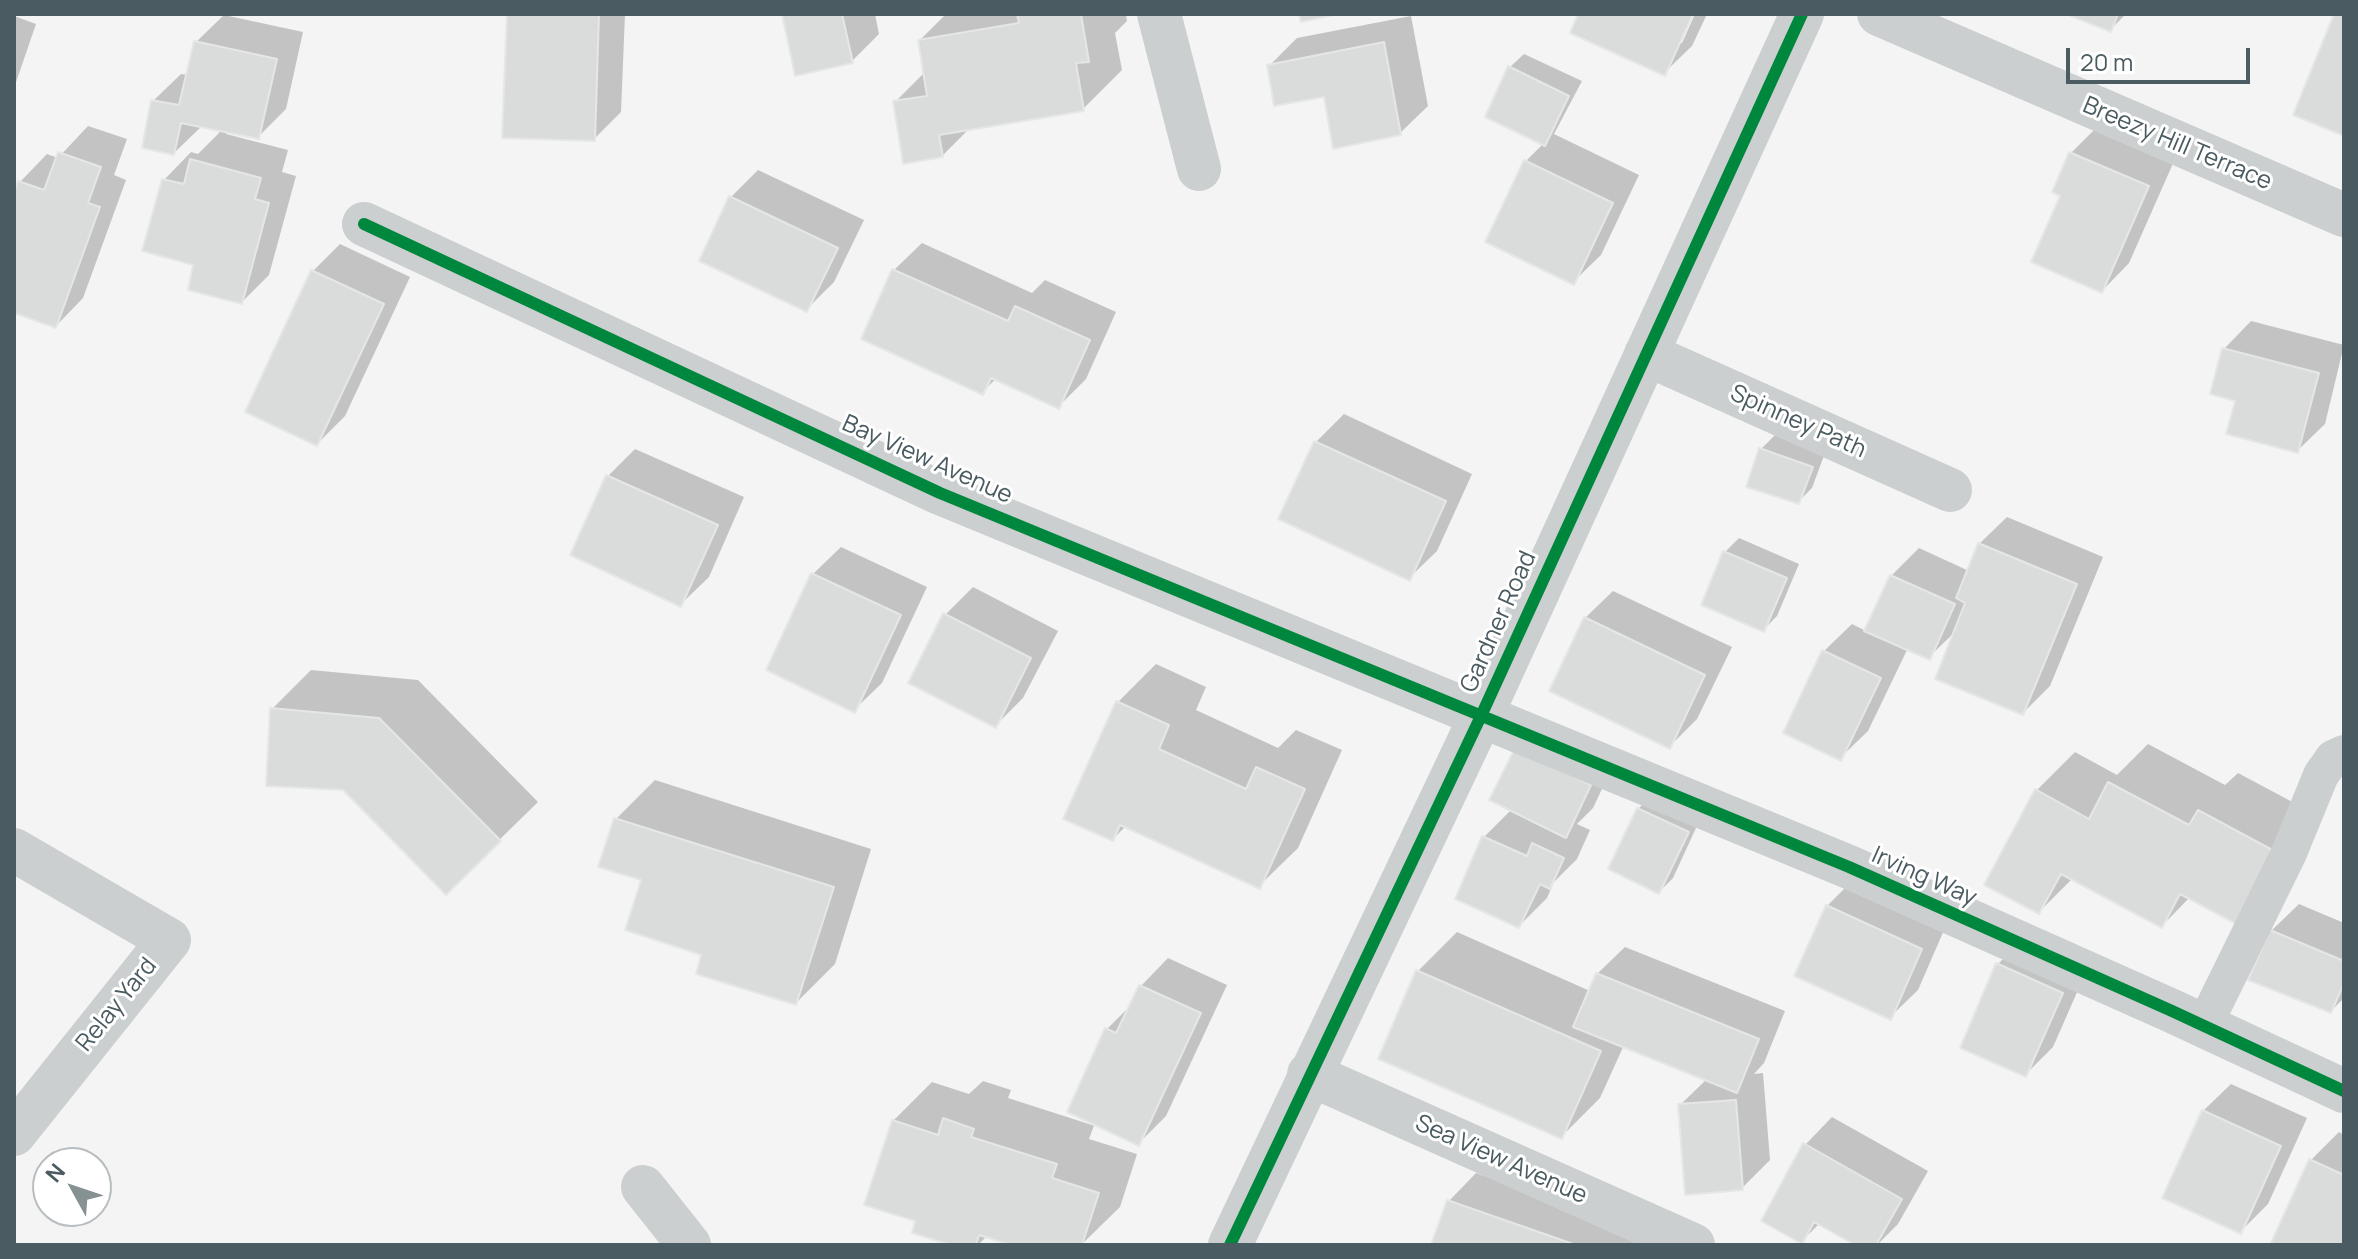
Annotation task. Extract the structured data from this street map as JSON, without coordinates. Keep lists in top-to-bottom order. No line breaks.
{"streets":{"street":["Breezy Hill Terrace","Spinney Path","Bay View Avenue","Gardner Road","Irving Way","Relay Yard","Sea View Avenue"]},"crossings":[["Spinney Path","Gardner Road"],["Bay View Avenue","Gardner Road"],["Bay View Avenue","Irving Way"],["Gardner Road","Irving Way"],["Gardner Road","Sea View Avenue"]],"scale_bar":"20 m","north":"top left"}
